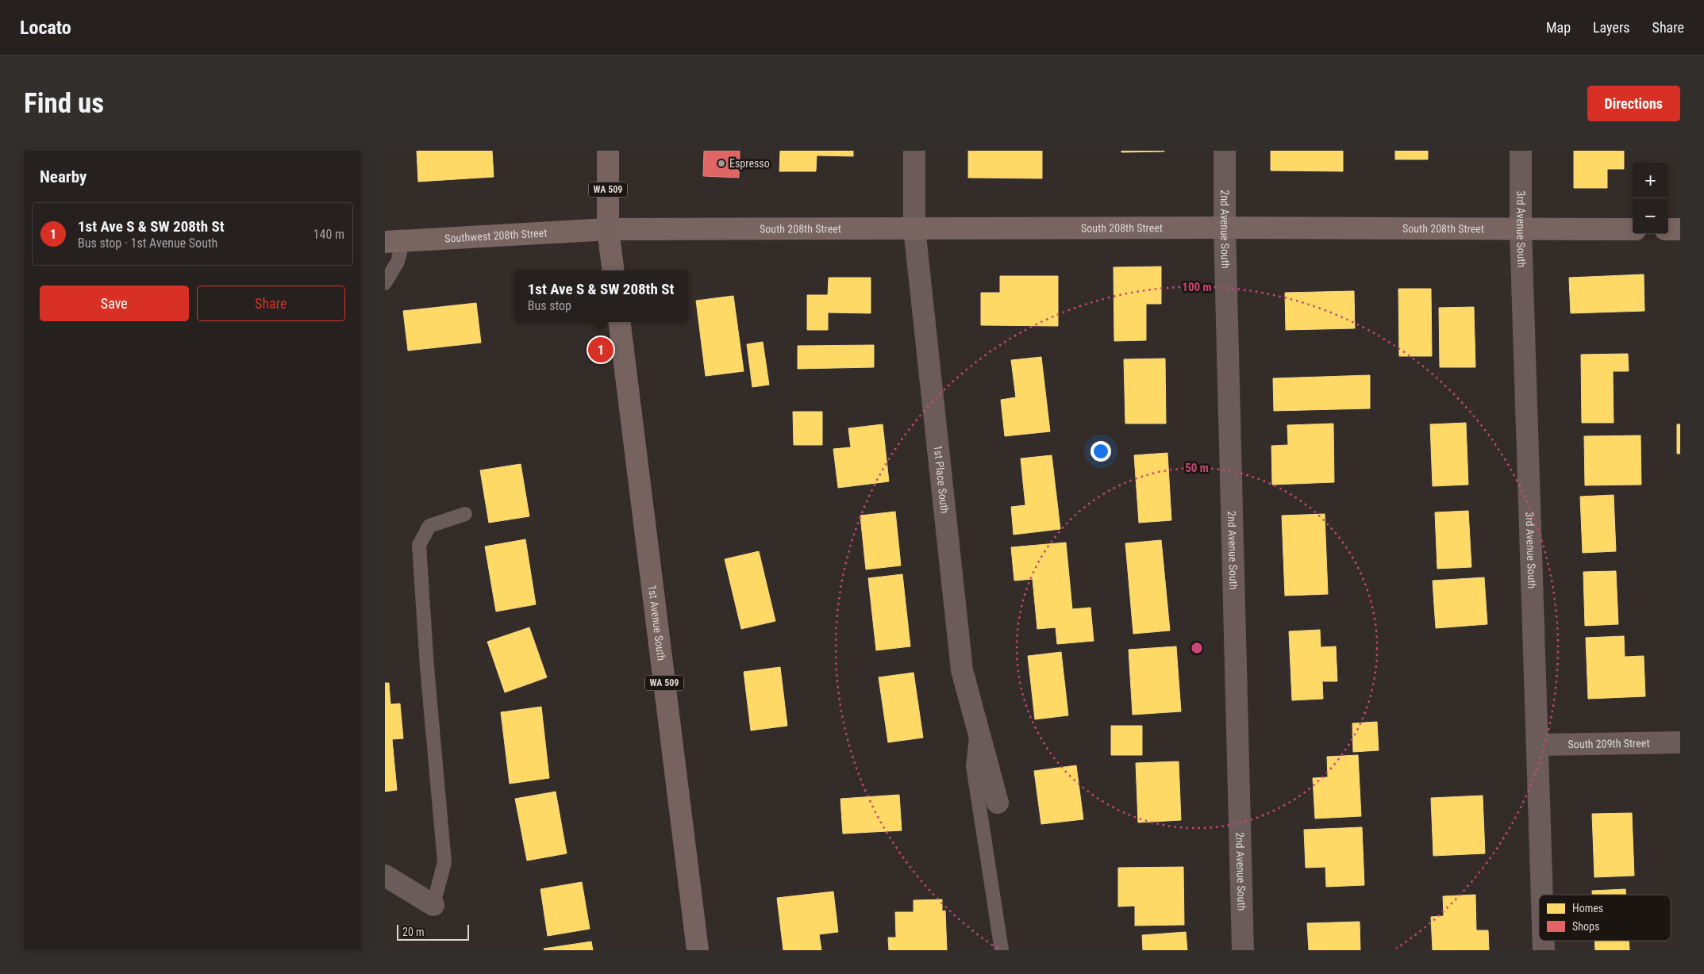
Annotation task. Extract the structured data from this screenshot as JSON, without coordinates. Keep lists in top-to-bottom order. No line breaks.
{"streets":{"main road":["WA 509","1st Avenue South"],"street":["South 208th Street","2nd Avenue South","3rd Avenue South","Southwest 208th Street","1st Place South","South 209th Street"]},"crossings":[["WA 509","South 208th Street"],["WA 509","Southwest 208th Street"],["South 208th Street","2nd Avenue South"],["South 208th Street","3rd Avenue South"],["South 208th Street","Southwest 208th Street"],["South 208th Street","1st Place South"],["3rd Avenue South","South 209th Street"]],"places":["Espresso"],"legend":["Homes","Shops"],"scale_bar":"20 m","page":{"header":"Locato","nav":["Map","Layers","Share"],"buttons":["Directions",["Save","Share"]],"title":"Find us","heading":"Nearby","map_buttons":["+","−"],"list":[{"mark":"1","name":"1st Ave S & SW 208th St","note":"Bus stop · 1st Avenue South","value":"140 m"}],"popup":["1st Ave S & SW 208th St","Bus stop"],"pins":"1","scale":"20 m"},"rings":["100 m","50 m"]}
